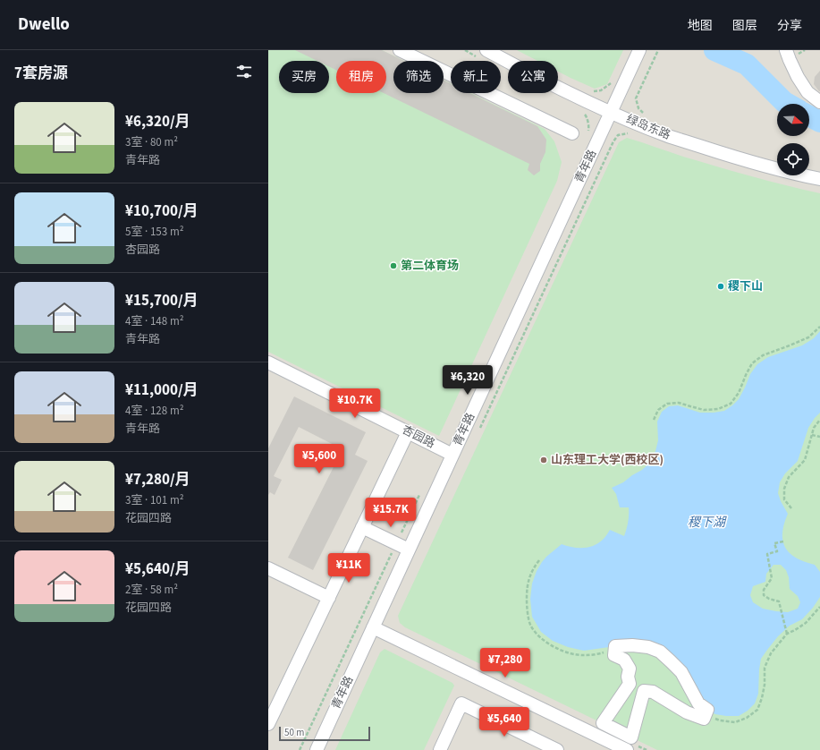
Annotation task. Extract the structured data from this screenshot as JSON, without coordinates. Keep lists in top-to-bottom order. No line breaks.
{"streets":{"street":["绿岛东路","青年路","杏园路"]},"crossings":[["绿岛东路","青年路"],["青年路","杏园路"]],"water":["稷下湖"],"places":["第二体育场","稷下山","山东理工大学(西校区)"],"scale_bar":"50 m","north":"right","page":{"header":"Dwello","nav":["地图","图层","分享"],"heading":"7套房源","chip":["买房","租房","筛选","新上","公寓"],"list":[{"name":"¥6,320/月","note":"3室 · 80 m² · 青年路"},{"name":"¥10,700/月","note":"5室 · 153 m² · 杏园路"},{"name":"¥15,700/月","note":"4室 · 148 m² · 青年路"},{"name":"¥11,000/月","note":"4室 · 128 m² · 青年路"},{"name":"¥7,280/月","note":"3室 · 101 m² · 花园四路"},{"name":"¥5,640/月","note":"2室 · 58 m² · 花园四路"}],"price":["¥6,320","¥10.7K","¥5,600","¥15.7K","¥11K","¥7,280","¥5,640"],"scale":"50 m"}}
